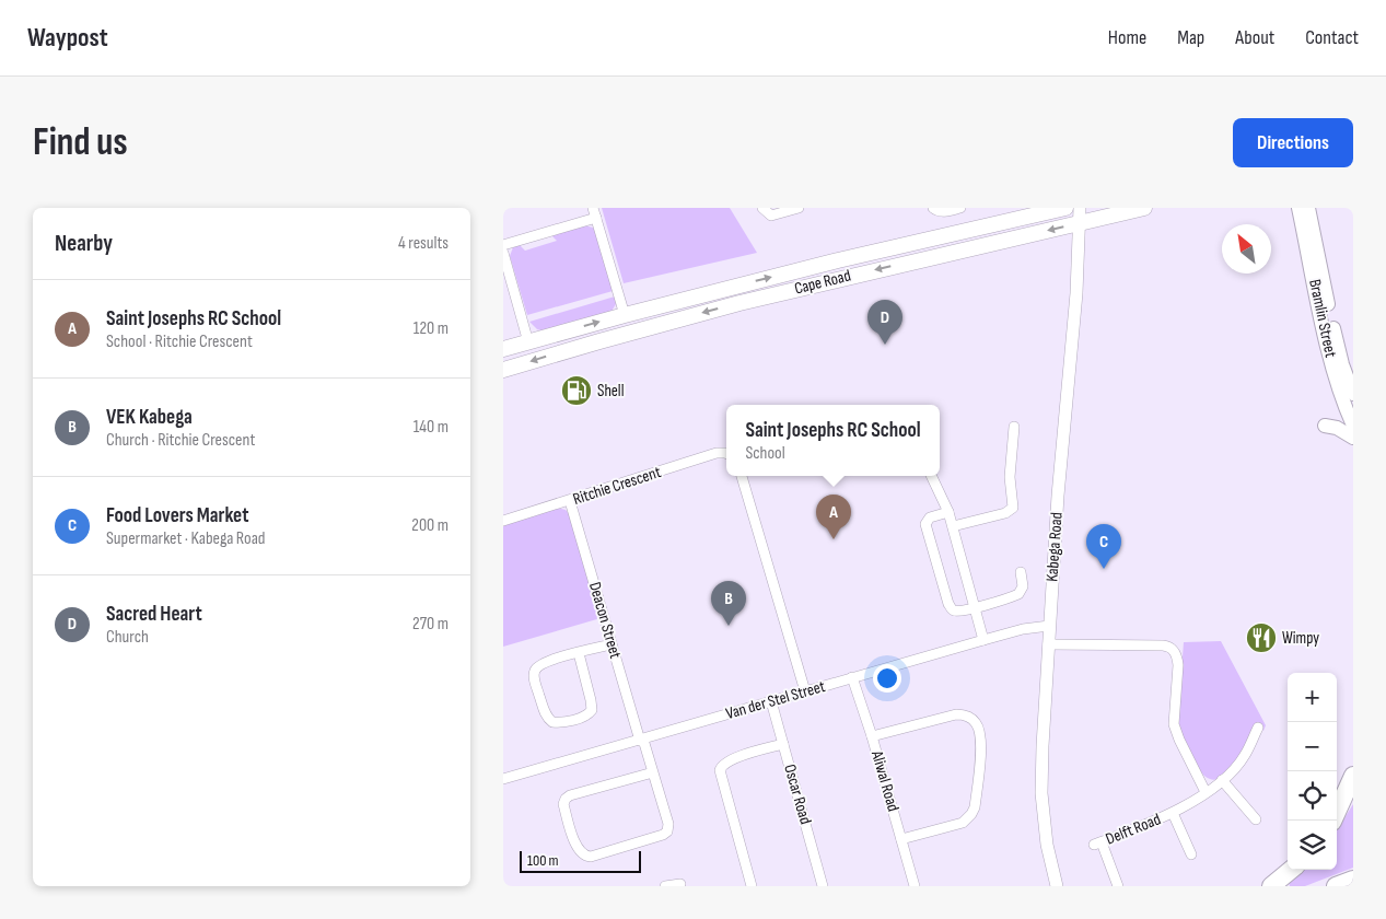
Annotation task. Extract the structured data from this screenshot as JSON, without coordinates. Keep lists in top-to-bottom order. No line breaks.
{"streets":{"main road":["Cape Road","Bramlin Street"],"street":["Ritchie Crescent","Kabega Road","Deacon Street","Van der Stel Street","Aliwal Road","Oscar Road","Delft Road"]},"crossings":[["Cape Road","Kabega Road"],["Ritchie Crescent","Deacon Street"],["Kabega Road","Van der Stel Street"],["Deacon Street","Van der Stel Street"],["Van der Stel Street","Aliwal Road"],["Van der Stel Street","Oscar Road"]],"places":{"fuel station":["Shell"],"restaurant":["Wimpy"]},"scale_bar":"100 m","north":"top left","page":{"header":"Waypost","nav":["Home","Map","About","Contact"],"buttons":"Directions","title":"Find us","heading":["Nearby","4 results"],"list":[{"mark":"A","name":"Saint Josephs RC School","note":"School · Ritchie Crescent","value":"120 m"},{"mark":"B","name":"VEK Kabega","note":"Church · Ritchie Crescent","value":"140 m"},{"mark":"C","name":"Food Lovers Market","note":"Supermarket · Kabega Road","value":"200 m"},{"mark":"D","name":"Sacred Heart","note":"Church","value":"270 m"}],"pins":["D","A","C","B"],"popup":["Saint Josephs RC School","School"],"map_buttons":["+","−"],"scale":"100 m"}}
